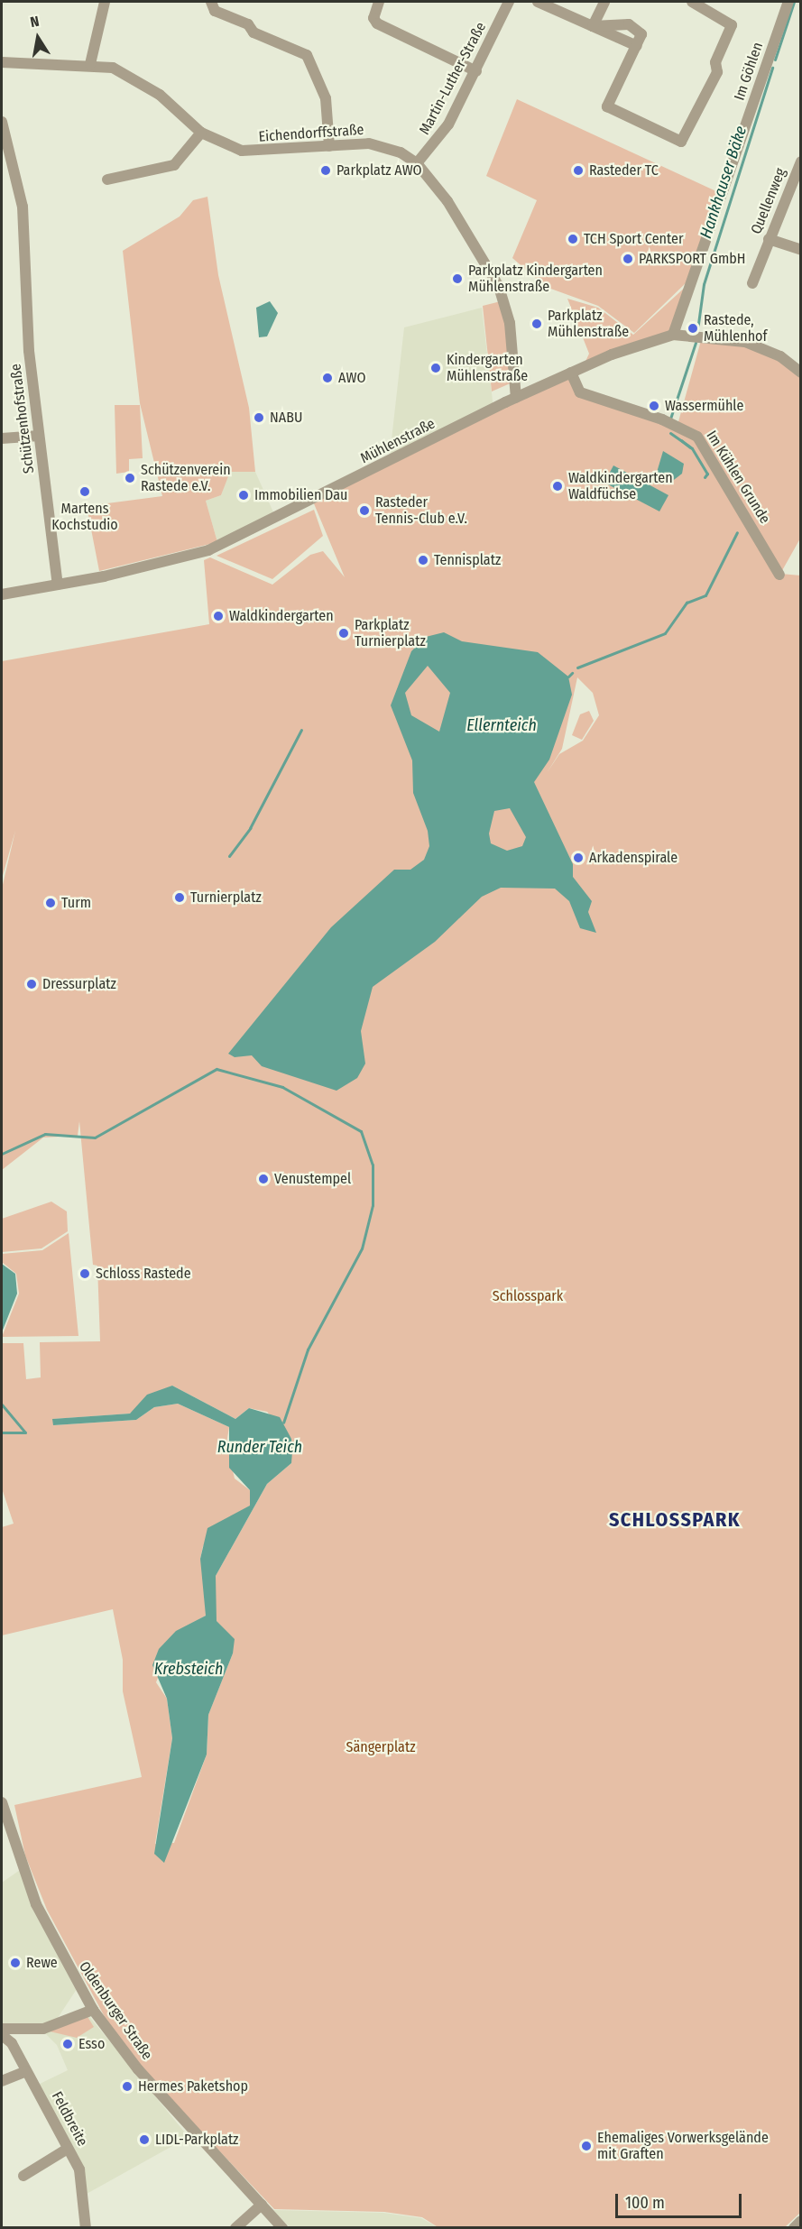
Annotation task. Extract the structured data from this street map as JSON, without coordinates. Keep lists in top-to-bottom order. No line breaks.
{"streets":{"street":["Im Göhlen","Martin-Luther-Straße","Eichendorffstraße","Quellenweg","Schützenhofstraße","Mühlenstraße","Im Kühlen Grunde","Oldenburger Straße","Feldbreite"]},"crossings":[["Im Göhlen","Mühlenstraße"],["Martin-Luther-Straße","Eichendorffstraße"],["Eichendorffstraße","Mühlenstraße"],["Schützenhofstraße","Mühlenstraße"],["Mühlenstraße","Im Kühlen Grunde"]],"districts":["SCHLOSSPARK"],"water":["Hankhauser Bäke","Ellernteich","Runder Teich","Krebsteich"],"parks":["Schlosspark","Sängerplatz"],"places":["Parkplatz AWO","Rasteder TC","TCH Sport Center","PARKSPORT GmbH","Parkplatz Kindergarten Mühlenstraße","Parkplatz Mühlenstraße","Rastede, Mühlenhof","Kindergarten Mühlenstraße","AWO","Wassermühle","NABU","Schützenverein Rastede e.V.","Waldkindergarten Waldfüchse","Martens Kochstudio","Immobilien Dau","Rasteder Tennis-Club e.V.","Tennisplatz","Waldkindergarten","Parkplatz Turnierplatz","Arkadenspirale","Turnierplatz","Turm","Dressurplatz","Venustempel","Schloss Rastede","Rewe","Esso","Hermes Paketshop","LIDL-Parkplatz","Ehemaliges Vorwerksgelände mit Graften"],"scale_bar":"100 m","north":"top"}
